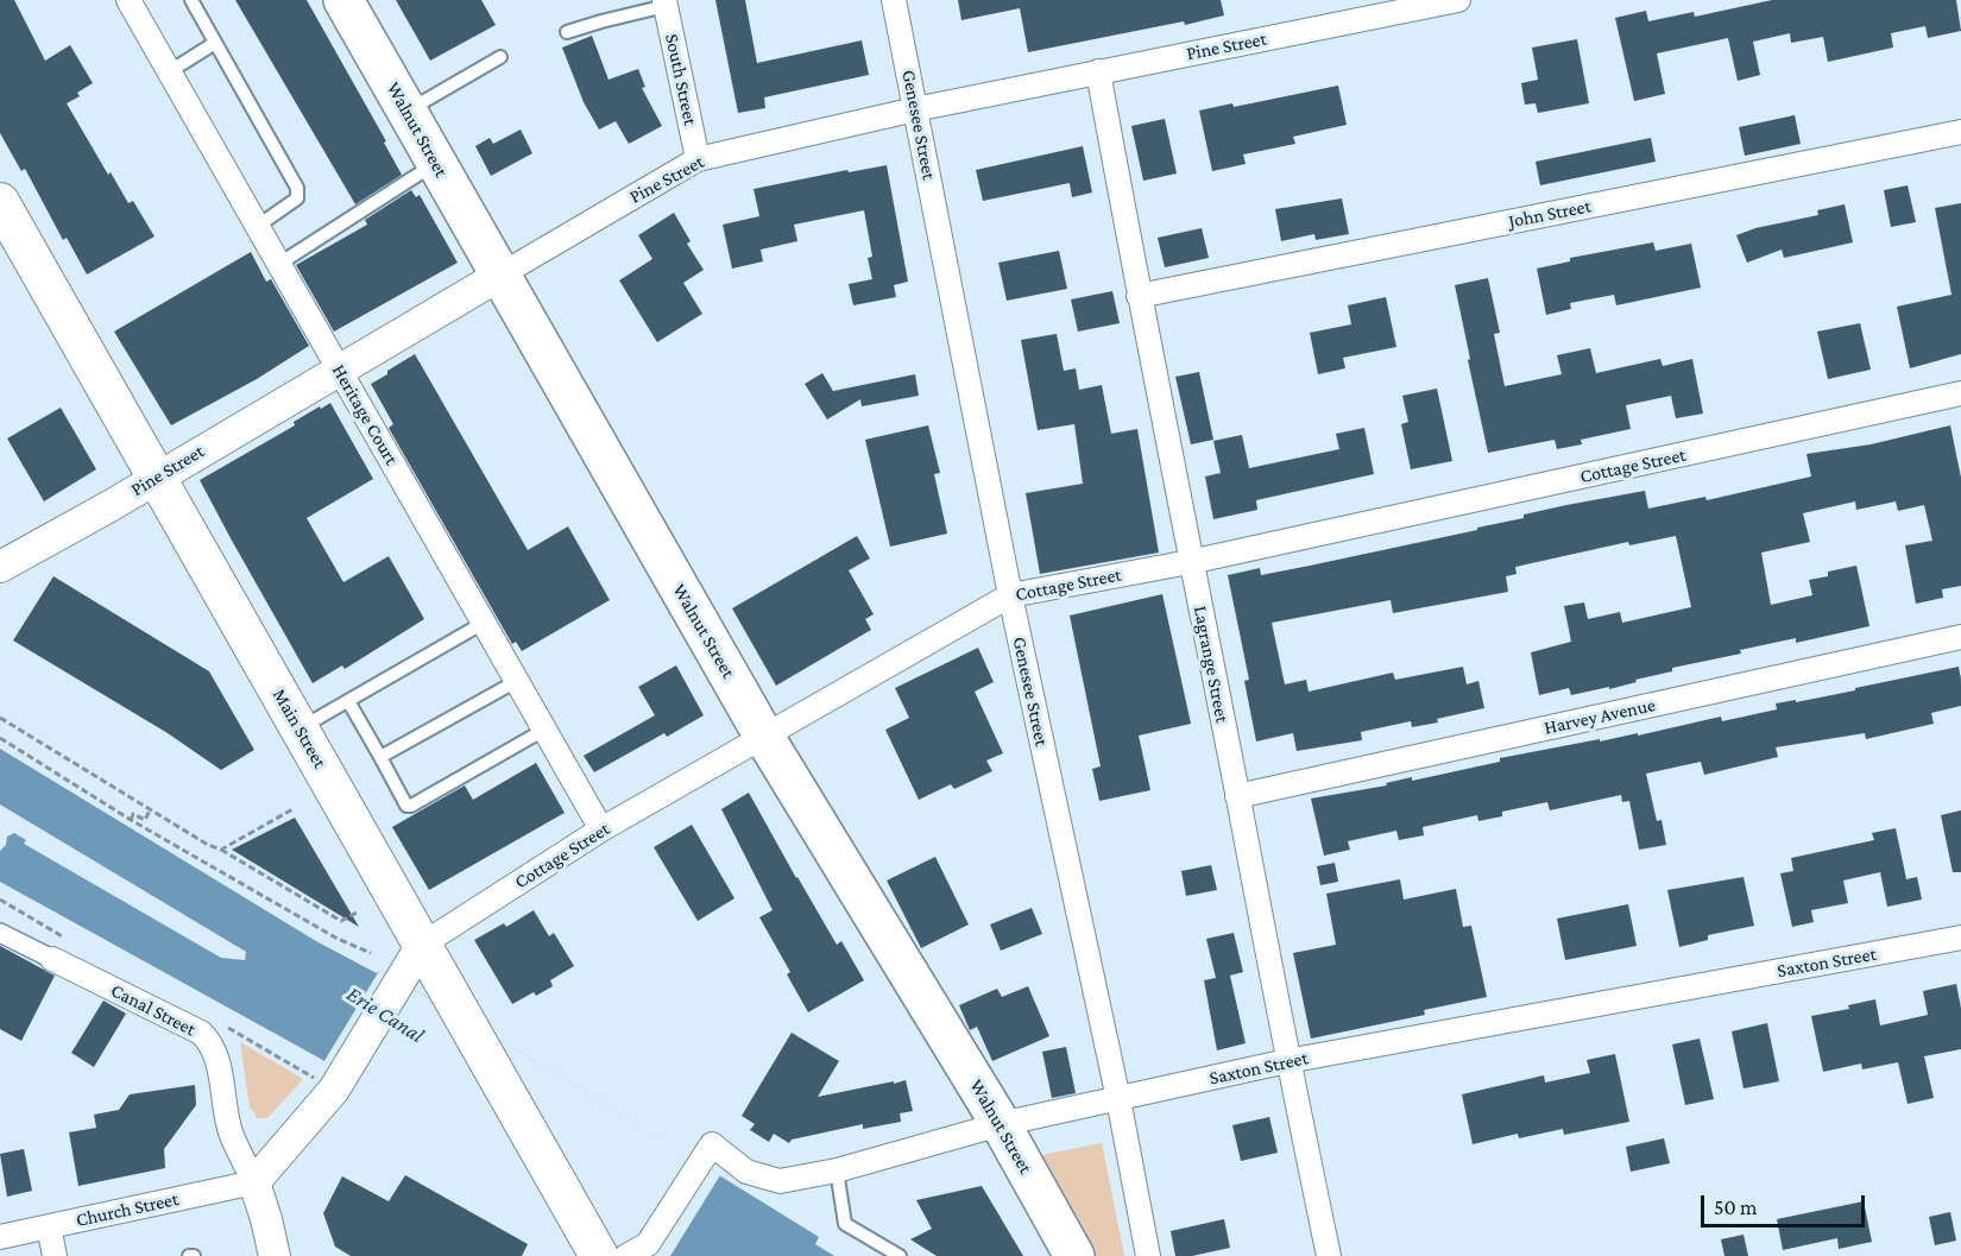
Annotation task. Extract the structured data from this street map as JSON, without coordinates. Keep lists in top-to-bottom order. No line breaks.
{"streets":{"highway":["Walnut Street"],"main road":["Main Street"],"street":["Pine Street","South Street","Genesee Street","John Street","Heritage Court","Cottage Street","Lagrange Street","Harvey Avenue","Saxton Street","Canal Street","Church Street"]},"crossings":[["Pine Street","South Street"],["Pine Street","Genesee Street"],["Pine Street","Walnut Street"],["Pine Street","Heritage Court"],["Pine Street","Lagrange Street"],["Pine Street","Main Street"],["Genesee Street","Cottage Street"],["Genesee Street","Saxton Street"],["Walnut Street","Cottage Street"],["Walnut Street","Saxton Street"],["John Street","Lagrange Street"],["Heritage Court","Cottage Street"],["Cottage Street","Lagrange Street"],["Cottage Street","Main Street"],["Cottage Street","Canal Street"],["Cottage Street","Church Street"],["Lagrange Street","Harvey Avenue"],["Lagrange Street","Saxton Street"],["Main Street","Saxton Street"],["Canal Street","Church Street"]],"water":["Erie Canal"],"scale_bar":"50 m"}
